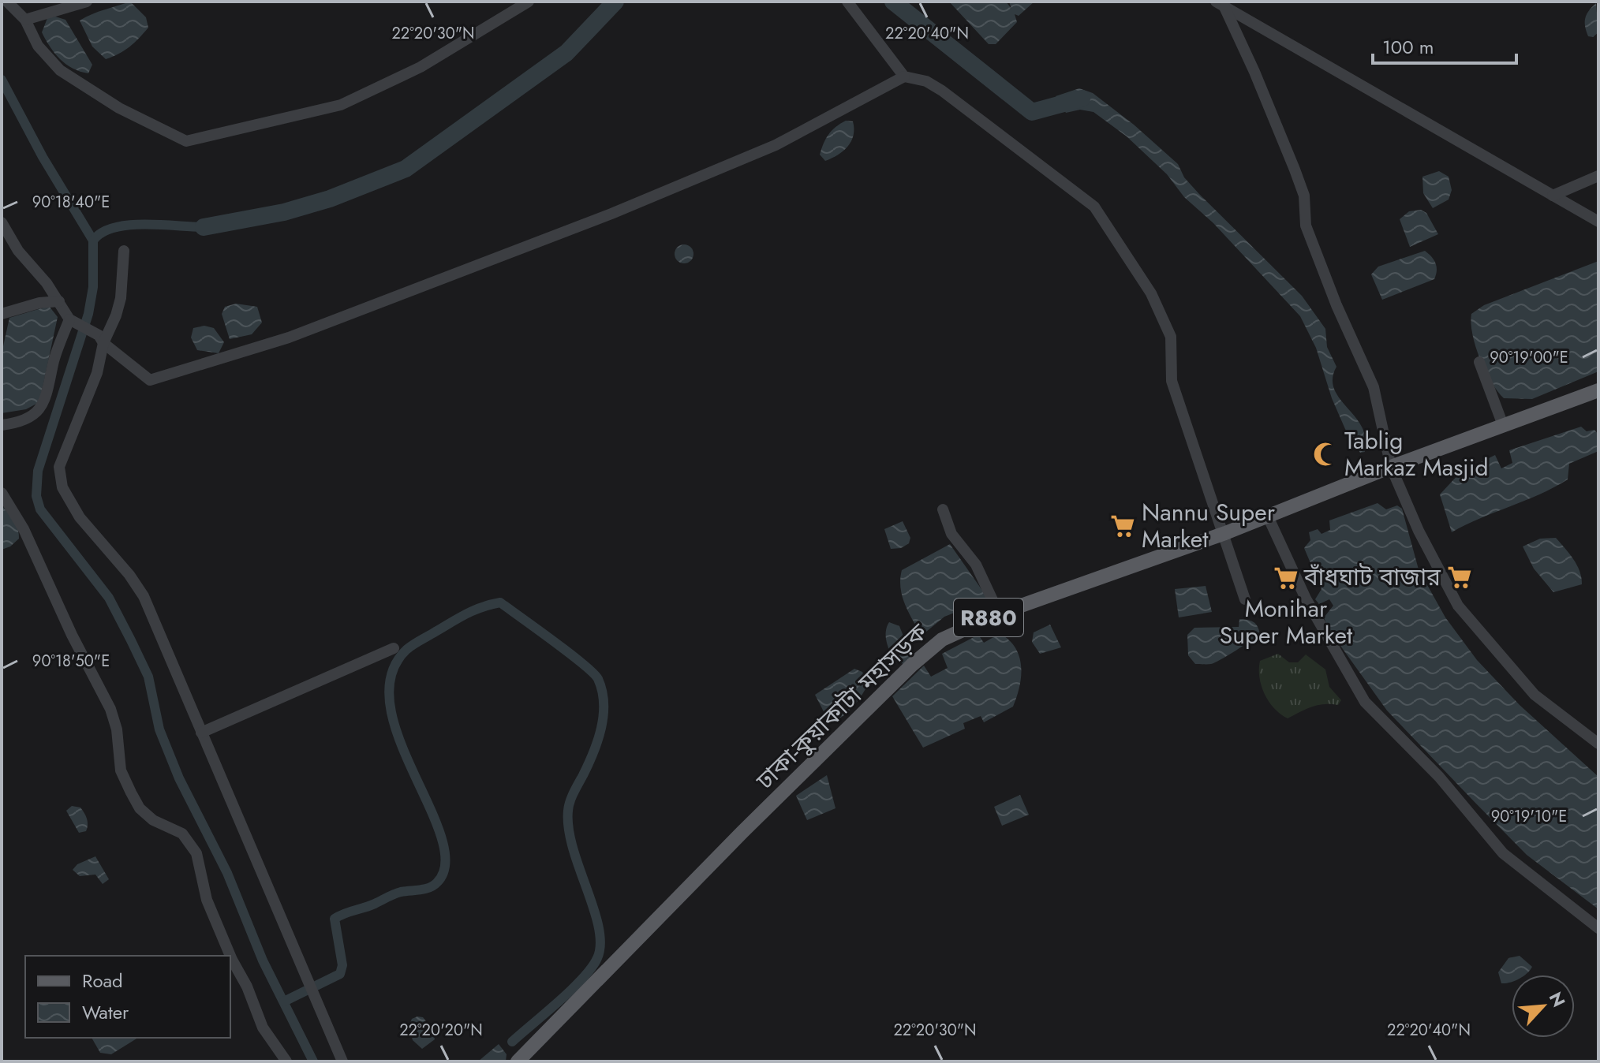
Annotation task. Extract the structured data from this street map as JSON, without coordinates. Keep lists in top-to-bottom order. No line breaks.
{"streets":{"main road":["R880","ঢাকা-কুয়াকাটা মহাসড়ক"]},"places":{"mosque":["Tablig Markaz Masjid"],"supermarket":["Nannu Super Market","বাঁধঘাট বাজার","Monihar Super Market"]},"legend":["Road","Water"],"scale_bar":"100 m","north":"top right","coordinates":["22°20'30\"N","22°20'40\"N","90°18'40\"E","90°19'00\"E","90°18'50\"E","90°19'10\"E","22°20'20\"N"]}
